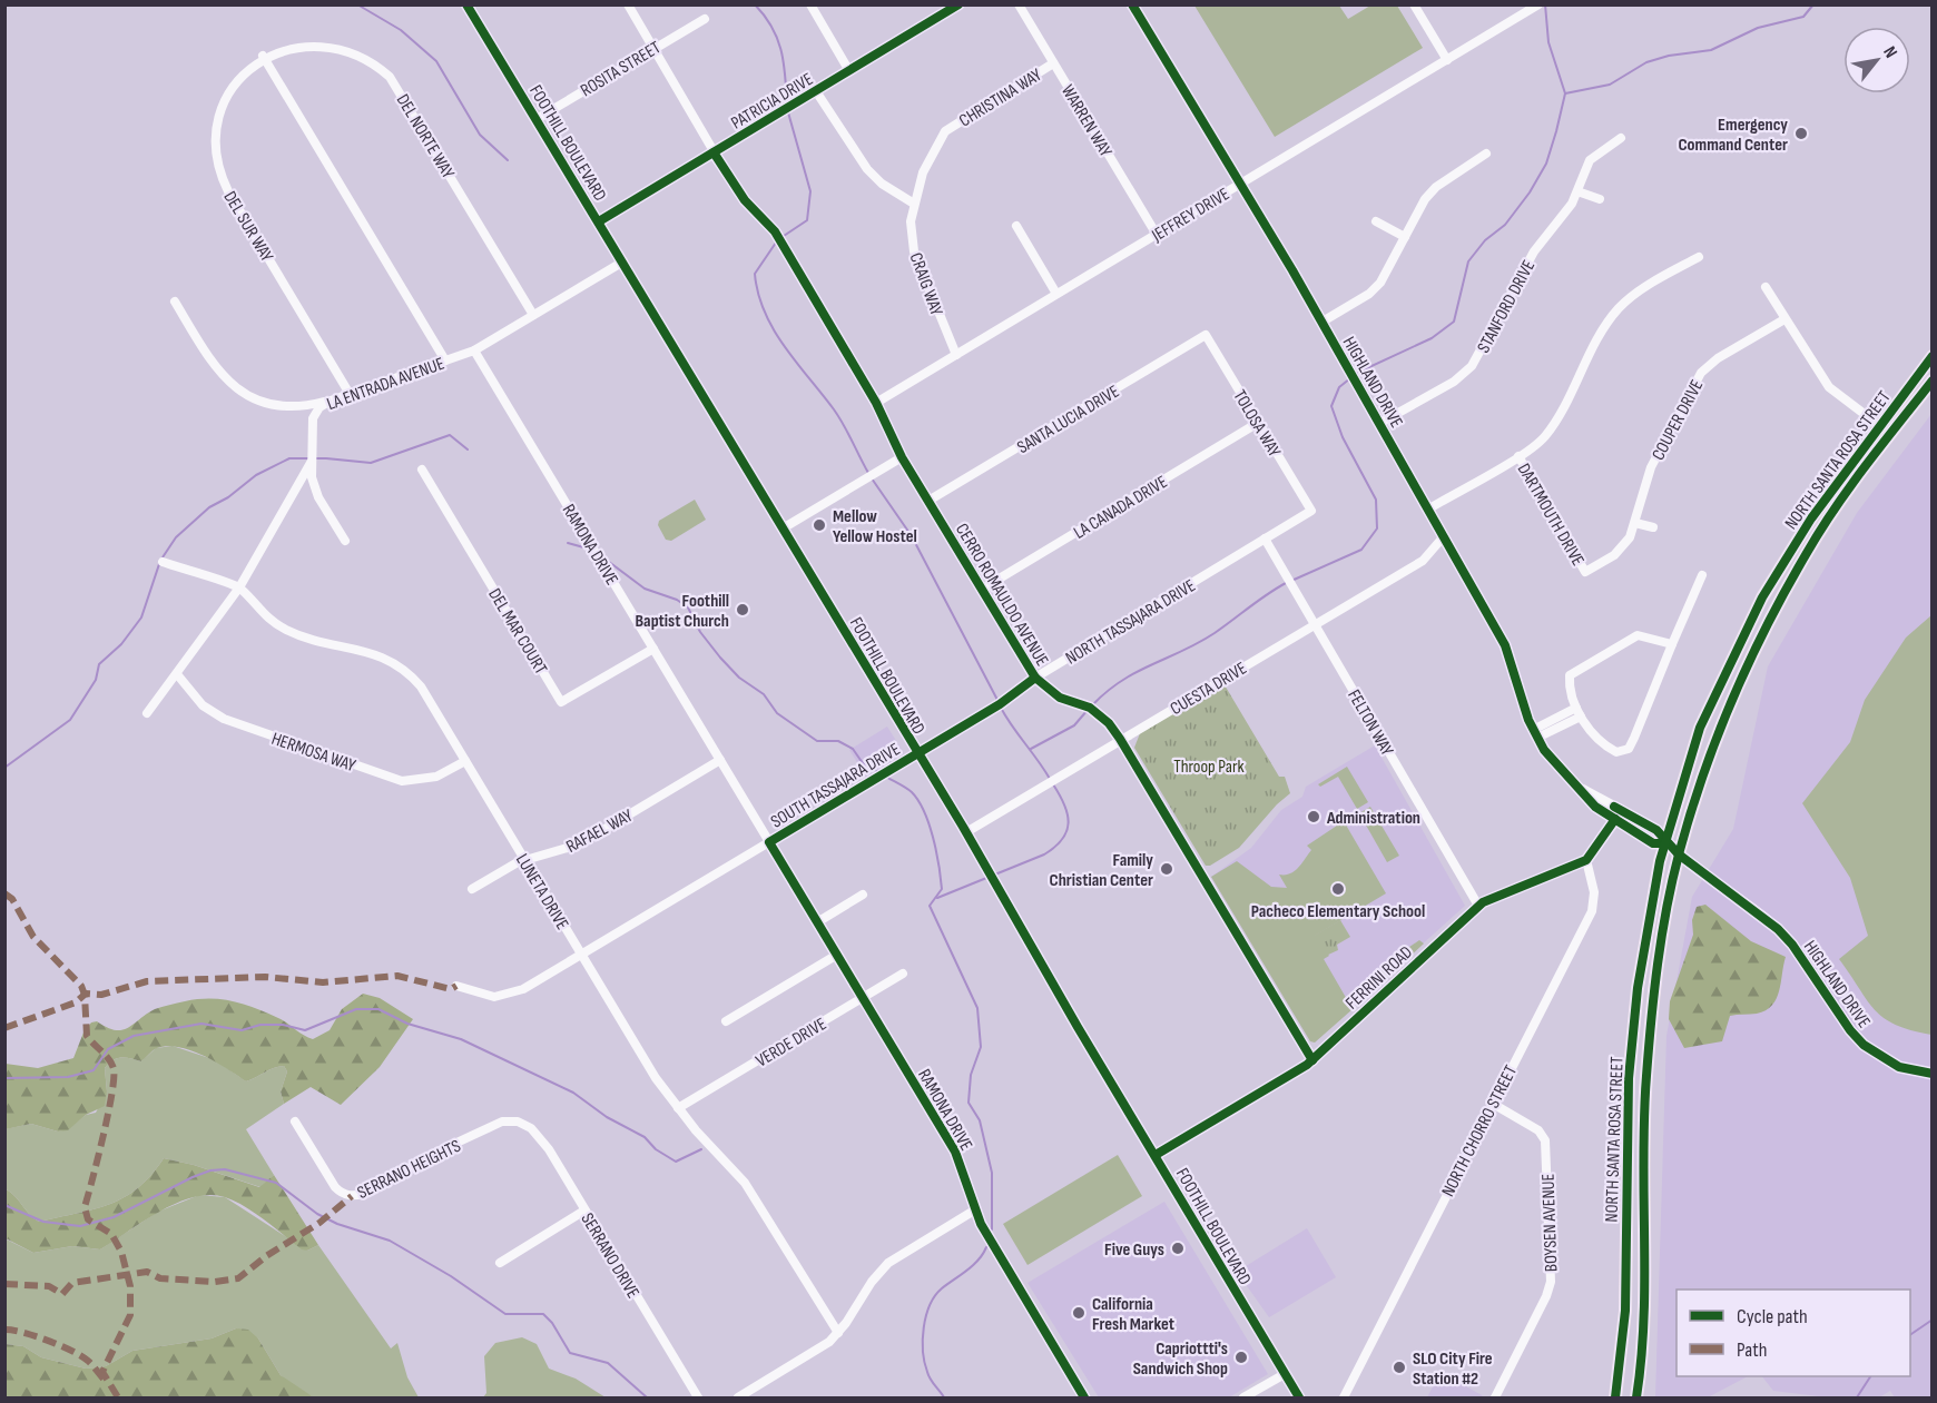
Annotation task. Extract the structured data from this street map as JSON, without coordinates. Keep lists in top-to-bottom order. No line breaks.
{"streets":{"highway":["NORTH SANTA ROSA STREET"],"street":["ROSITA STREET","CHRISTINA WAY","PATRICIA DRIVE","WARREN WAY","DEL NORTE WAY","FOOTHILL BOULEVARD","JEFFREY DRIVE","DEL SUR WAY","CRAIG WAY","STANFORD DRIVE","HIGHLAND DRIVE","LA ENTRADA AVENUE","SANTA LUCIA DRIVE","COUPER DRIVE","TOLOSA WAY","LA CANADA DRIVE","DARTMOUTH DRIVE","RAMONA DRIVE","CERRO ROMAULDO AVENUE","NORTH TASSAJARA DRIVE","DEL MAR COURT","CUESTA DRIVE","FELTON WAY","HERMOSA WAY","SOUTH TASSAJARA DRIVE","RAFAEL WAY","LUNETA DRIVE","FERRINI ROAD","VERDE DRIVE","NORTH CHORRO STREET","SERRANO HEIGHTS","BOYSEN AVENUE","SERRANO DRIVE"]},"crossings":[["ROSITA STREET","FOOTHILL BOULEVARD"],["ROSITA STREET","CERRO ROMAULDO AVENUE"],["CHRISTINA WAY","WARREN WAY"],["CHRISTINA WAY","CRAIG WAY"],["PATRICIA DRIVE","FOOTHILL BOULEVARD"],["PATRICIA DRIVE","CERRO ROMAULDO AVENUE"],["WARREN WAY","JEFFREY DRIVE"],["DEL NORTE WAY","DEL SUR WAY"],["DEL NORTE WAY","LA ENTRADA AVENUE"],["FOOTHILL BOULEVARD","LA ENTRADA AVENUE"],["FOOTHILL BOULEVARD","NORTH TASSAJARA DRIVE"],["FOOTHILL BOULEVARD","CUESTA DRIVE"],["FOOTHILL BOULEVARD","SOUTH TASSAJARA DRIVE"],["FOOTHILL BOULEVARD","FERRINI ROAD"],["JEFFREY DRIVE","CRAIG WAY"],["JEFFREY DRIVE","HIGHLAND DRIVE"],["JEFFREY DRIVE","CERRO ROMAULDO AVENUE"],["DEL SUR WAY","LA ENTRADA AVENUE"],["STANFORD DRIVE","HIGHLAND DRIVE"],["HIGHLAND DRIVE","NORTH SANTA ROSA STREET"],["HIGHLAND DRIVE","CUESTA DRIVE"],["LA ENTRADA AVENUE","RAMONA DRIVE"],["LA ENTRADA AVENUE","HERMOSA WAY"],["LA ENTRADA AVENUE","LUNETA DRIVE"],["SANTA LUCIA DRIVE","TOLOSA WAY"],["SANTA LUCIA DRIVE","CERRO ROMAULDO AVENUE"],["COUPER DRIVE","DARTMOUTH DRIVE"],["TOLOSA WAY","LA CANADA DRIVE"],["TOLOSA WAY","NORTH TASSAJARA DRIVE"],["LA CANADA DRIVE","CERRO ROMAULDO AVENUE"],["RAMONA DRIVE","DEL MAR COURT"],["RAMONA DRIVE","SOUTH TASSAJARA DRIVE"],["RAMONA DRIVE","RAFAEL WAY"],["RAMONA DRIVE","VERDE DRIVE"],["CERRO ROMAULDO AVENUE","NORTH TASSAJARA DRIVE"],["CERRO ROMAULDO AVENUE","CUESTA DRIVE"],["CERRO ROMAULDO AVENUE","FERRINI ROAD"],["NORTH TASSAJARA DRIVE","FELTON WAY"],["NORTH TASSAJARA DRIVE","SOUTH TASSAJARA DRIVE"],["CUESTA DRIVE","FELTON WAY"],["FELTON WAY","FERRINI ROAD"],["HERMOSA WAY","LUNETA DRIVE"],["SOUTH TASSAJARA DRIVE","LUNETA DRIVE"],["RAFAEL WAY","LUNETA DRIVE"],["LUNETA DRIVE","VERDE DRIVE"],["FERRINI ROAD","NORTH CHORRO STREET"],["NORTH CHORRO STREET","BOYSEN AVENUE"],["SERRANO HEIGHTS","SERRANO DRIVE"]],"parks":["Throop Park"],"places":["Emergency Command Center","Mellow Yellow Hostel","Foothill Baptist Church","Administration","Family Christian Center","Pacheco Elementary School","Five Guys","California Fresh Market","Capriottti's Sandwich Shop","SLO City Fire Station #2"],"legend":["Cycle path","Path"],"north":"top right"}
